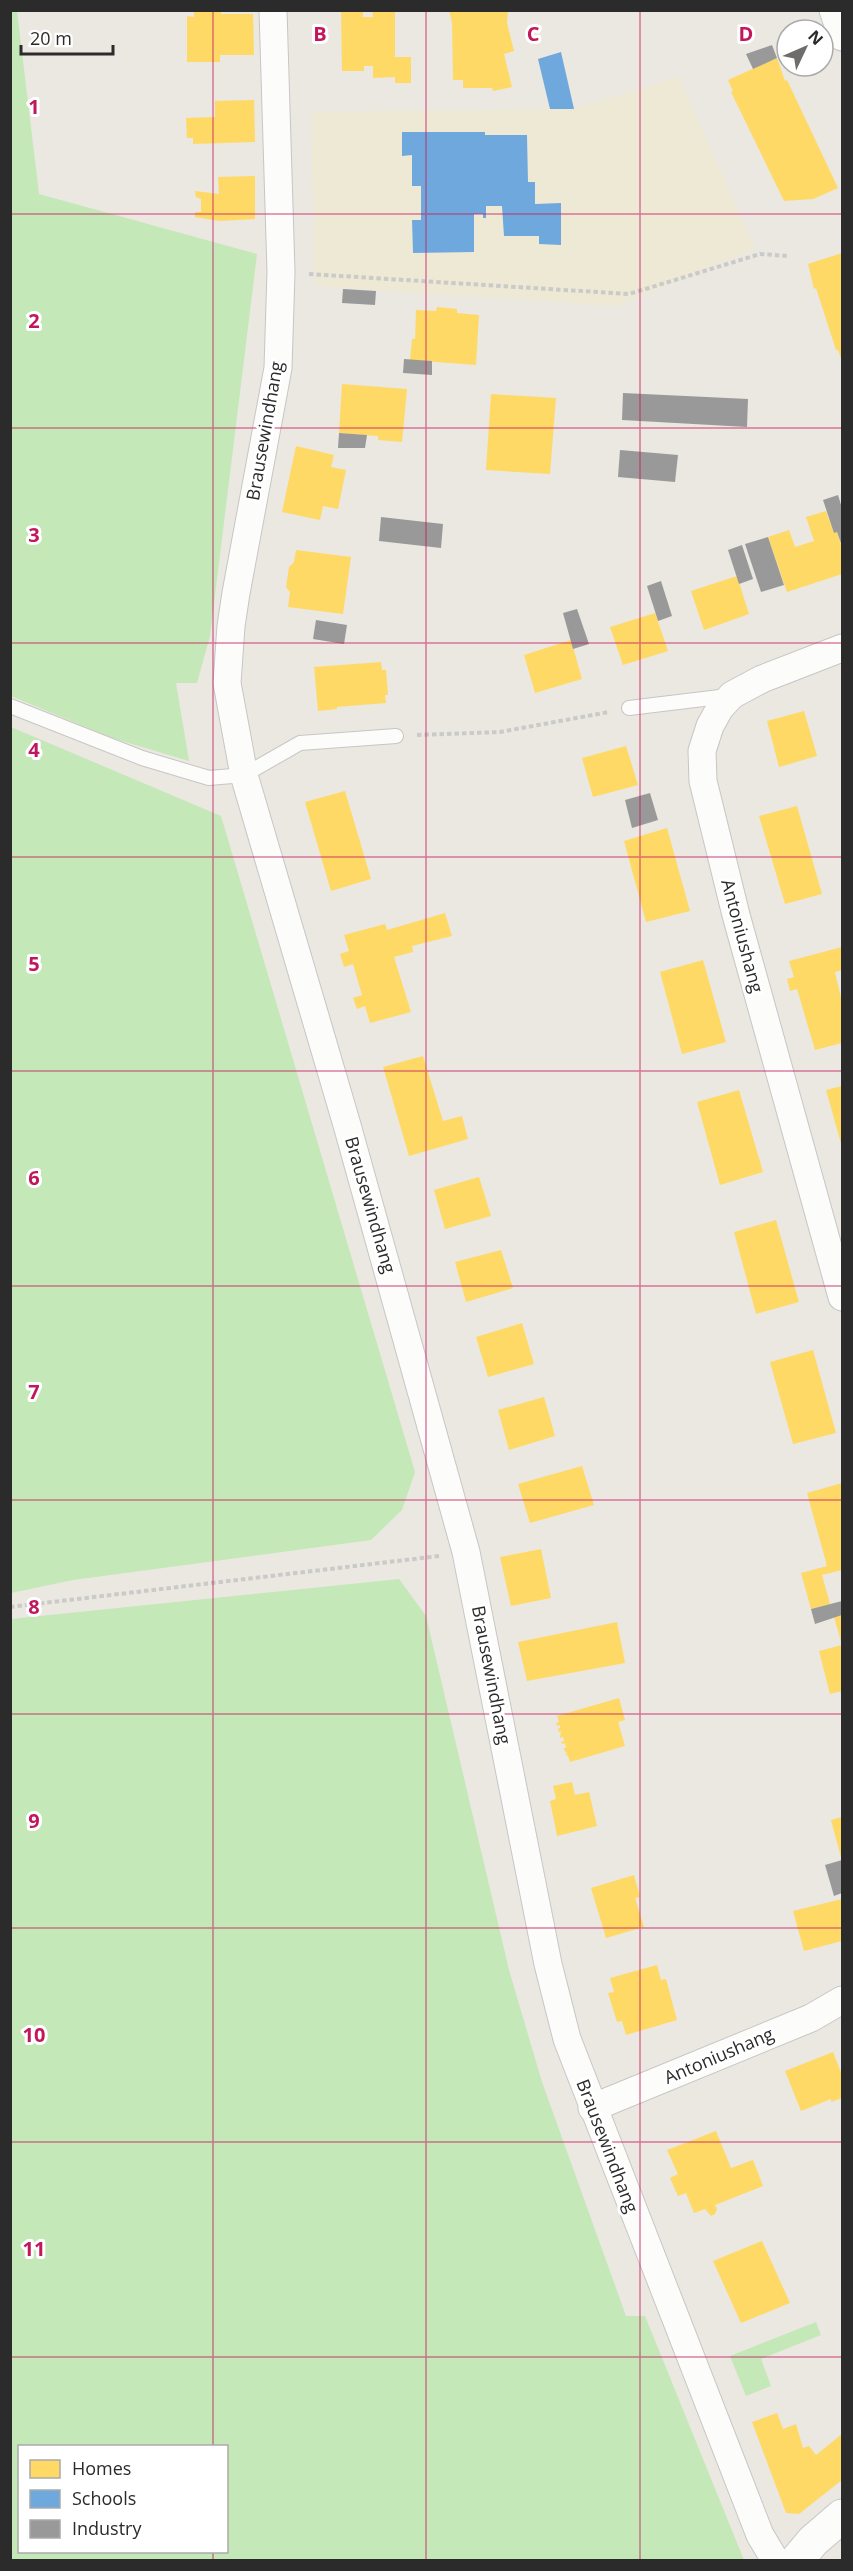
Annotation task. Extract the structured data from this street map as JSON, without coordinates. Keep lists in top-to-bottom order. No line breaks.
{"streets":{"street":["Brausewindhang","Antoniushang"]},"crossings":[["Brausewindhang","Antoniushang"]],"legend":["Homes","Schools","Industry"],"scale_bar":"20 m","north":"top right","grid":{"columns":["B","C","D"],"rows":["1","2","3","4","5","6","7","8","9","10","11"]}}
